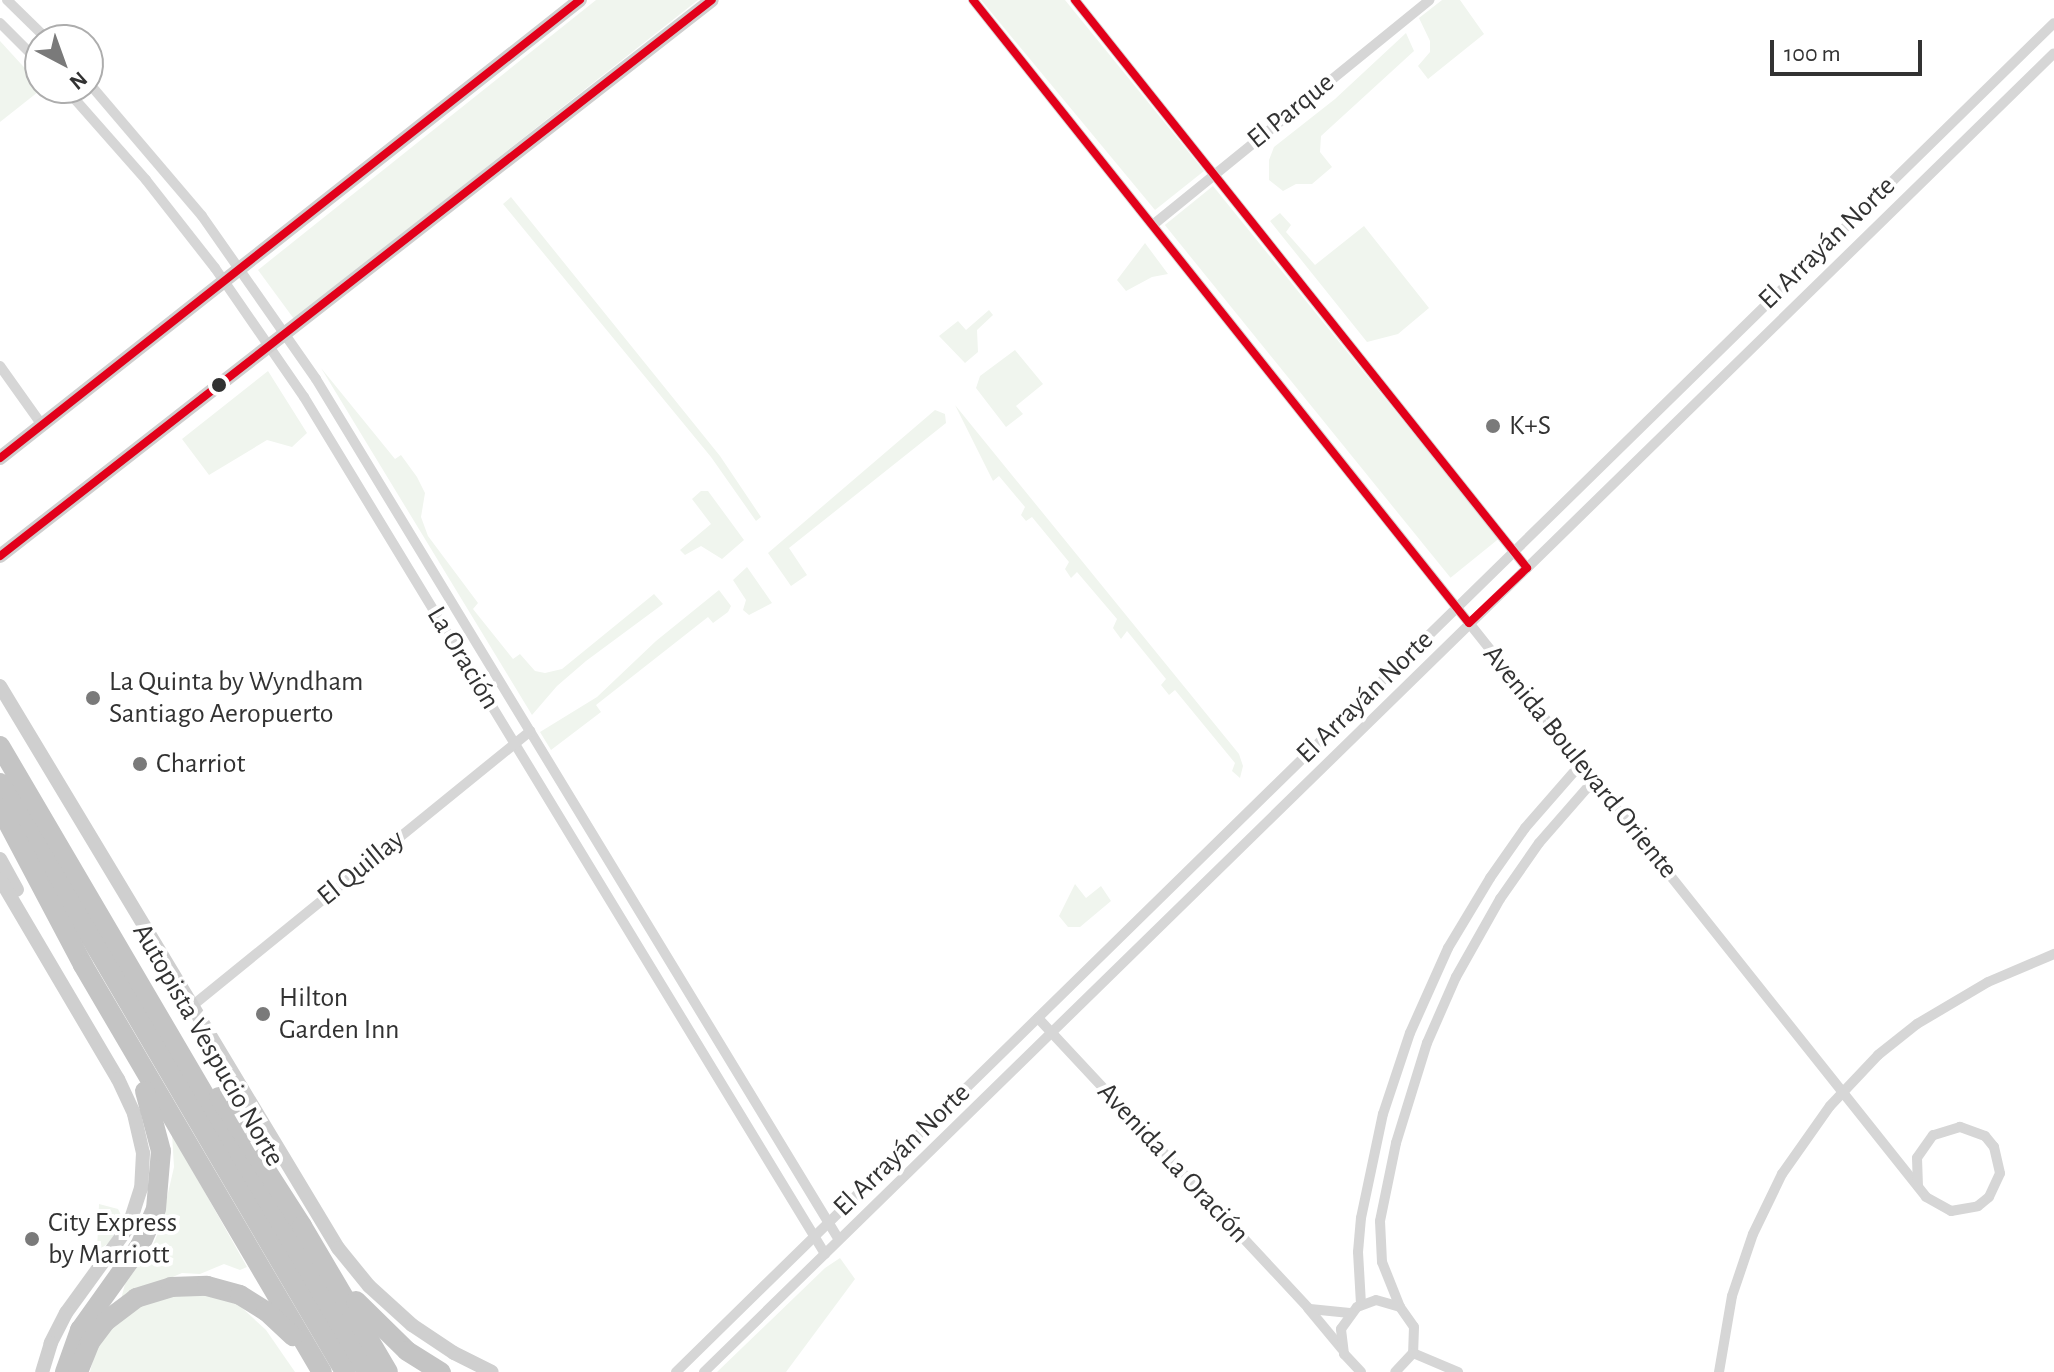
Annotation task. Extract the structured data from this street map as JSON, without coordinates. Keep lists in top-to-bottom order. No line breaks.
{"streets":{"highway":["Autopista Vespucio Norte"],"street":["El Parque","El Arrayán Norte","La Oración","Avenida Boulevard Oriente","El Quillay","Avenida La Oración"]},"crossings":[["El Parque","Avenida Boulevard Oriente"],["El Arrayán Norte","La Oración"],["El Arrayán Norte","Avenida Boulevard Oriente"],["El Arrayán Norte","Avenida La Oración"],["La Oración","El Quillay"]],"places":["K+S","La Quinta by Wyndham Santiago Aeropuerto","Charriot","Hilton Garden Inn","City Express by Marriott"],"scale_bar":"100 m","north":"bottom right"}
